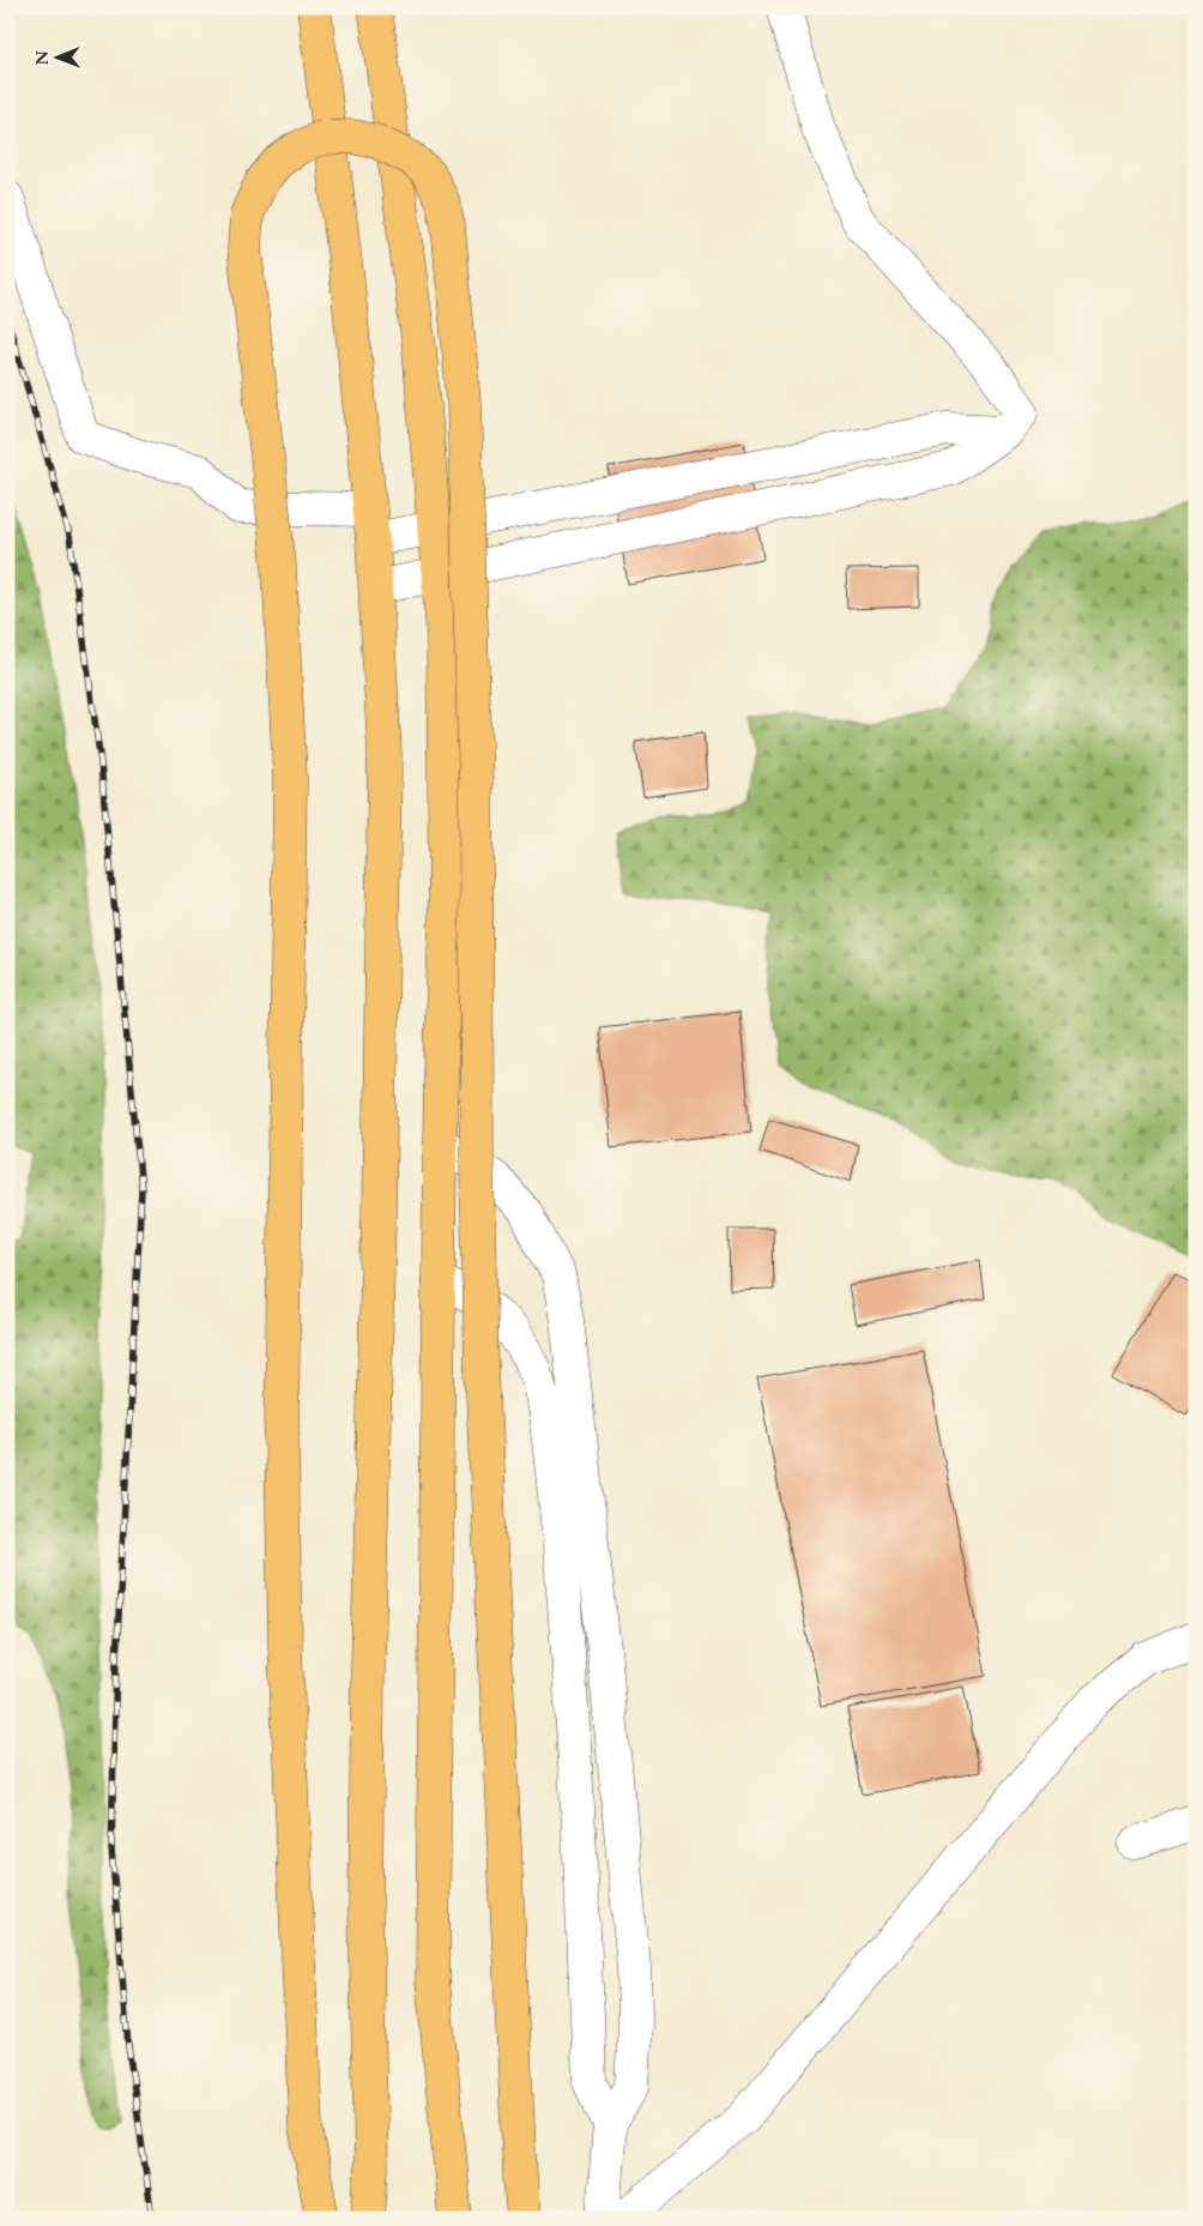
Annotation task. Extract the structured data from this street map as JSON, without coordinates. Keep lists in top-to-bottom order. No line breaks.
{"north":"left"}
